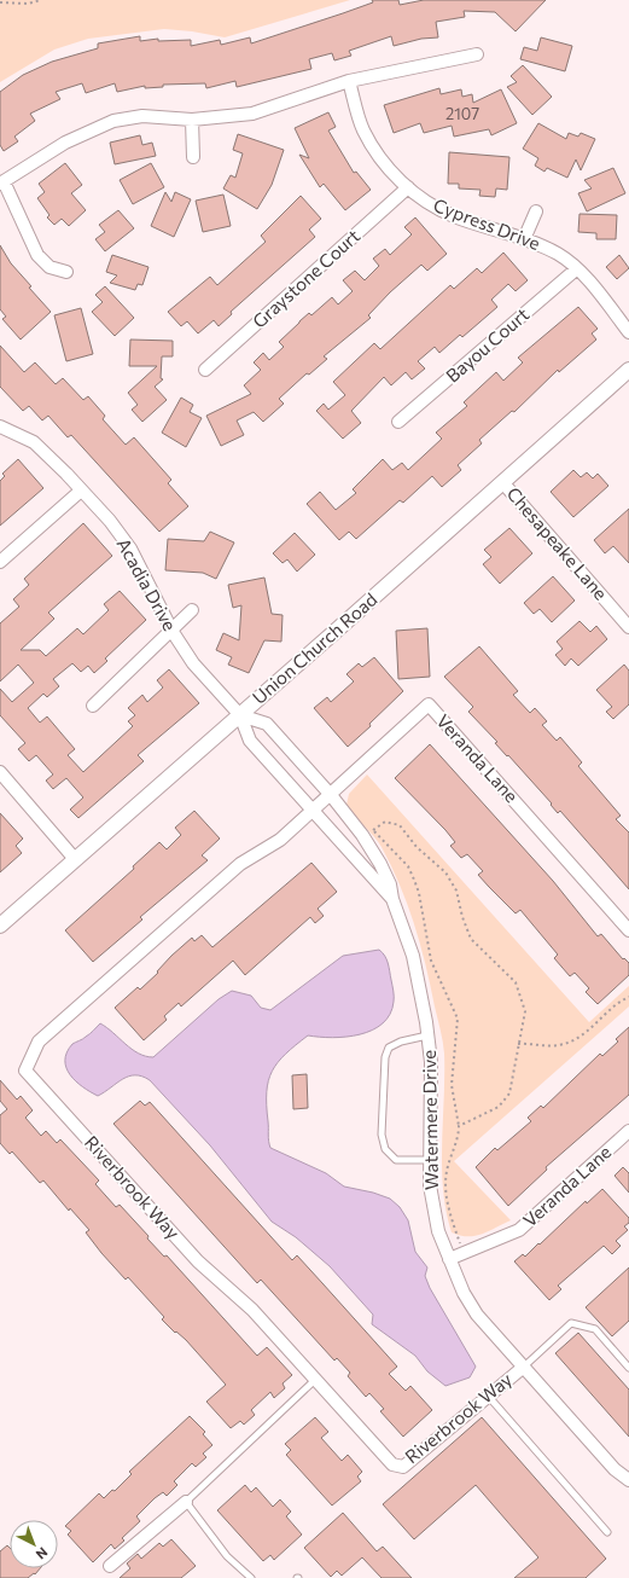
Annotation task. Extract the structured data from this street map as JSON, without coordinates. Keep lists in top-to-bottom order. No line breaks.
{"streets":{"street":["Cypress Drive","Graystone Court","Bayou Court","Chesapeake Lane","Acadia Drive","Union Church Road","Veranda Lane","Watermere Drive","Riverbrook Way"]},"crossings":[["Cypress Drive","Graystone Court"],["Cypress Drive","Bayou Court"],["Chesapeake Lane","Union Church Road"],["Acadia Drive","Union Church Road"],["Acadia Drive","Watermere Drive"],["Union Church Road","Watermere Drive"],["Veranda Lane","Watermere Drive"],["Veranda Lane","Riverbrook Way"],["Watermere Drive","Riverbrook Way"]],"house_numbers":["2107"],"north":"bottom right"}
